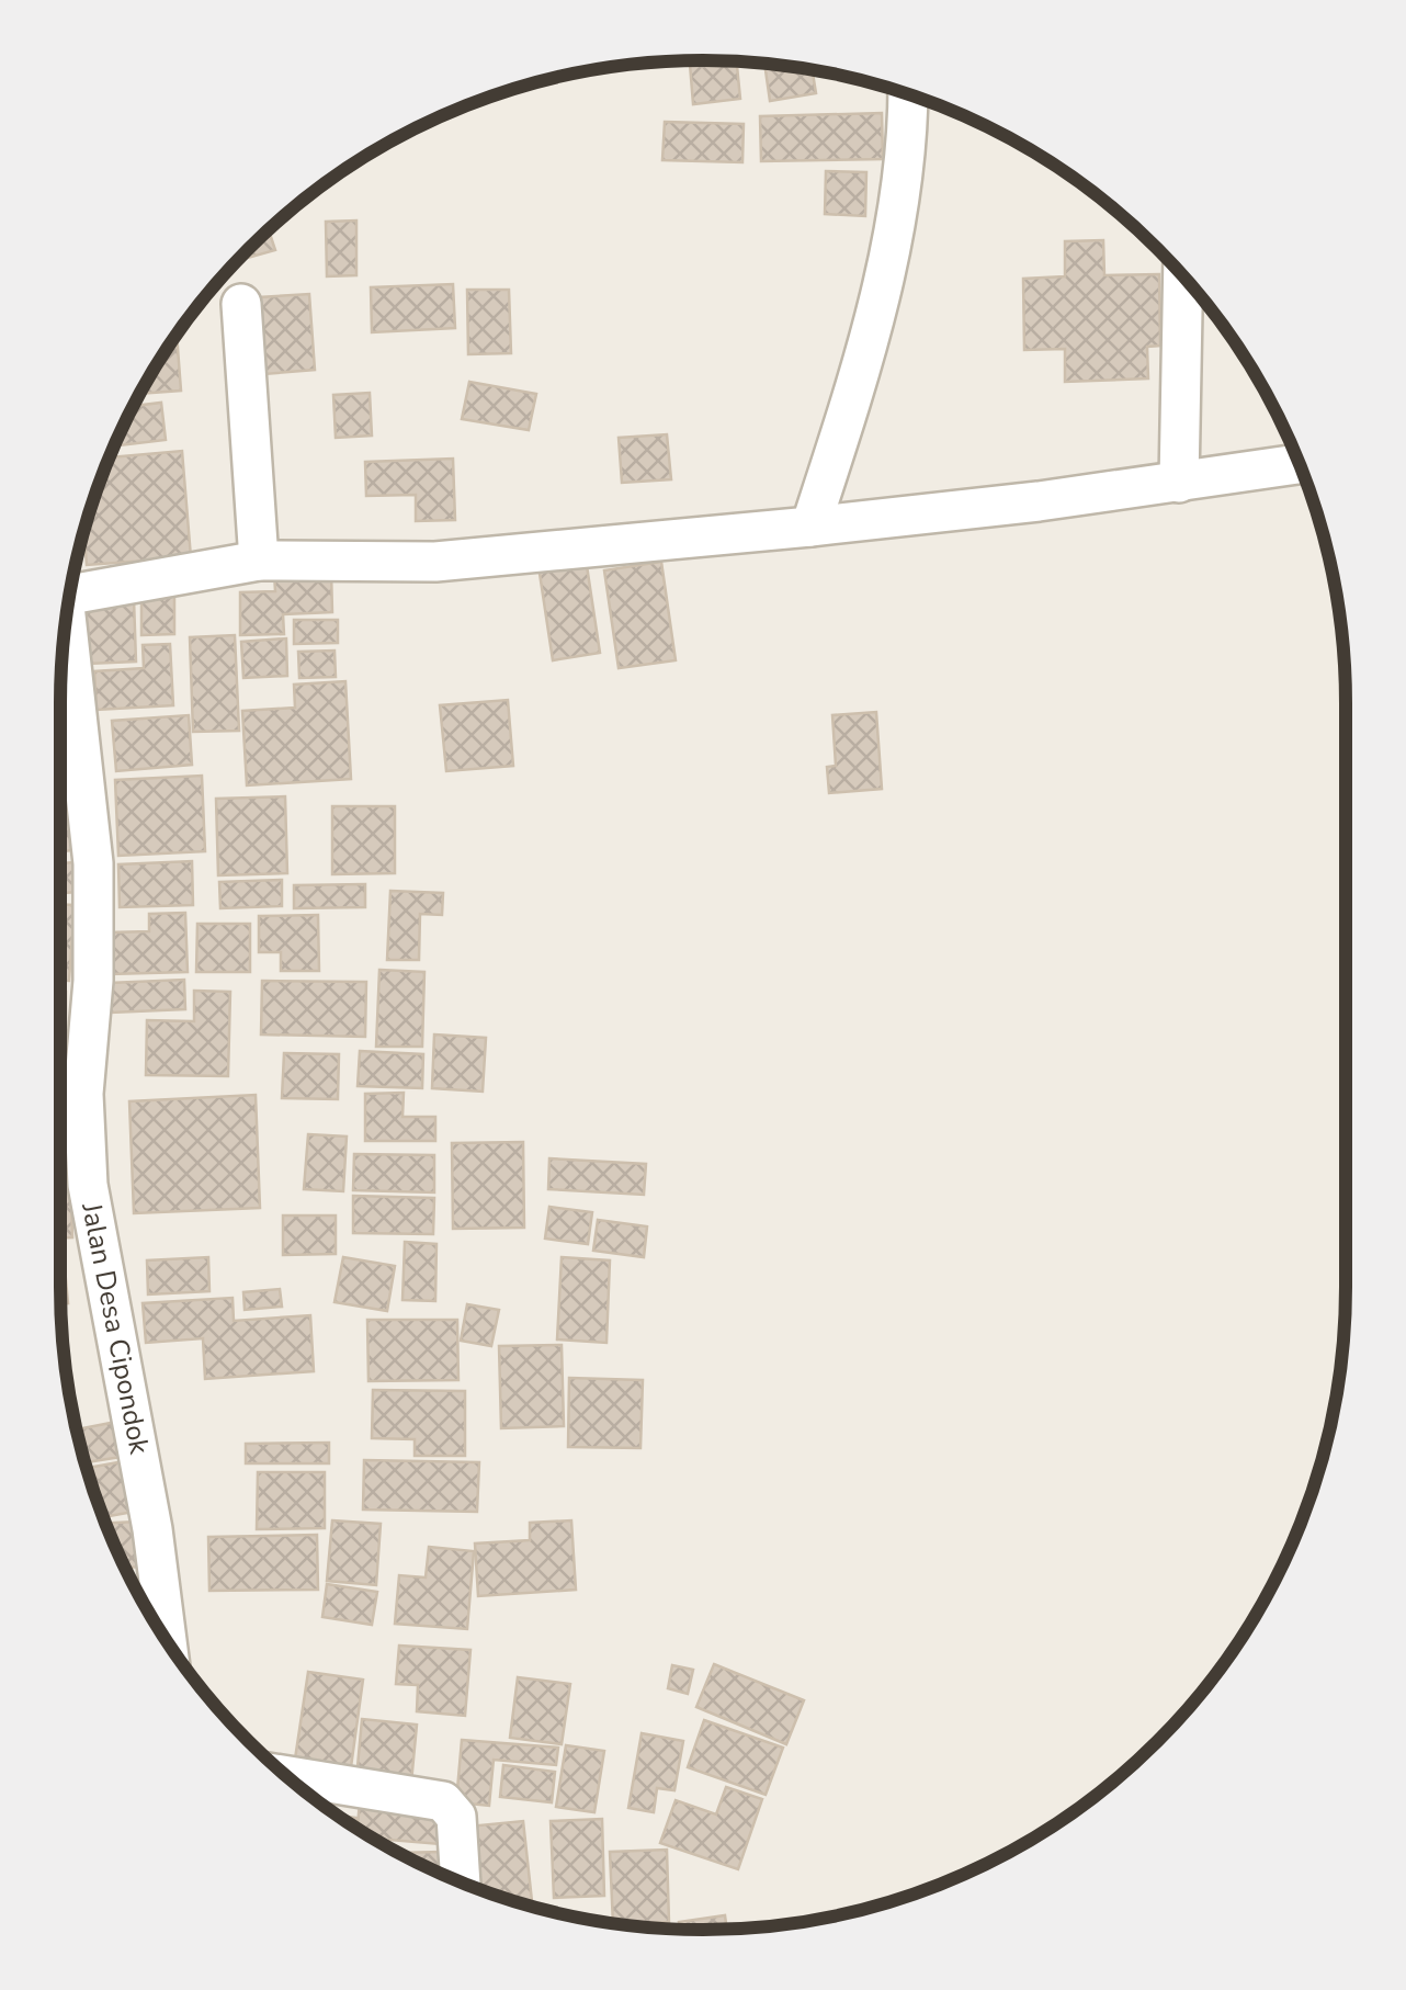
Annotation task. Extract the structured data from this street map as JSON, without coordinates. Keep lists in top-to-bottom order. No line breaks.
{"streets":{"street":["Jalan Desa Cipondok"]}}
